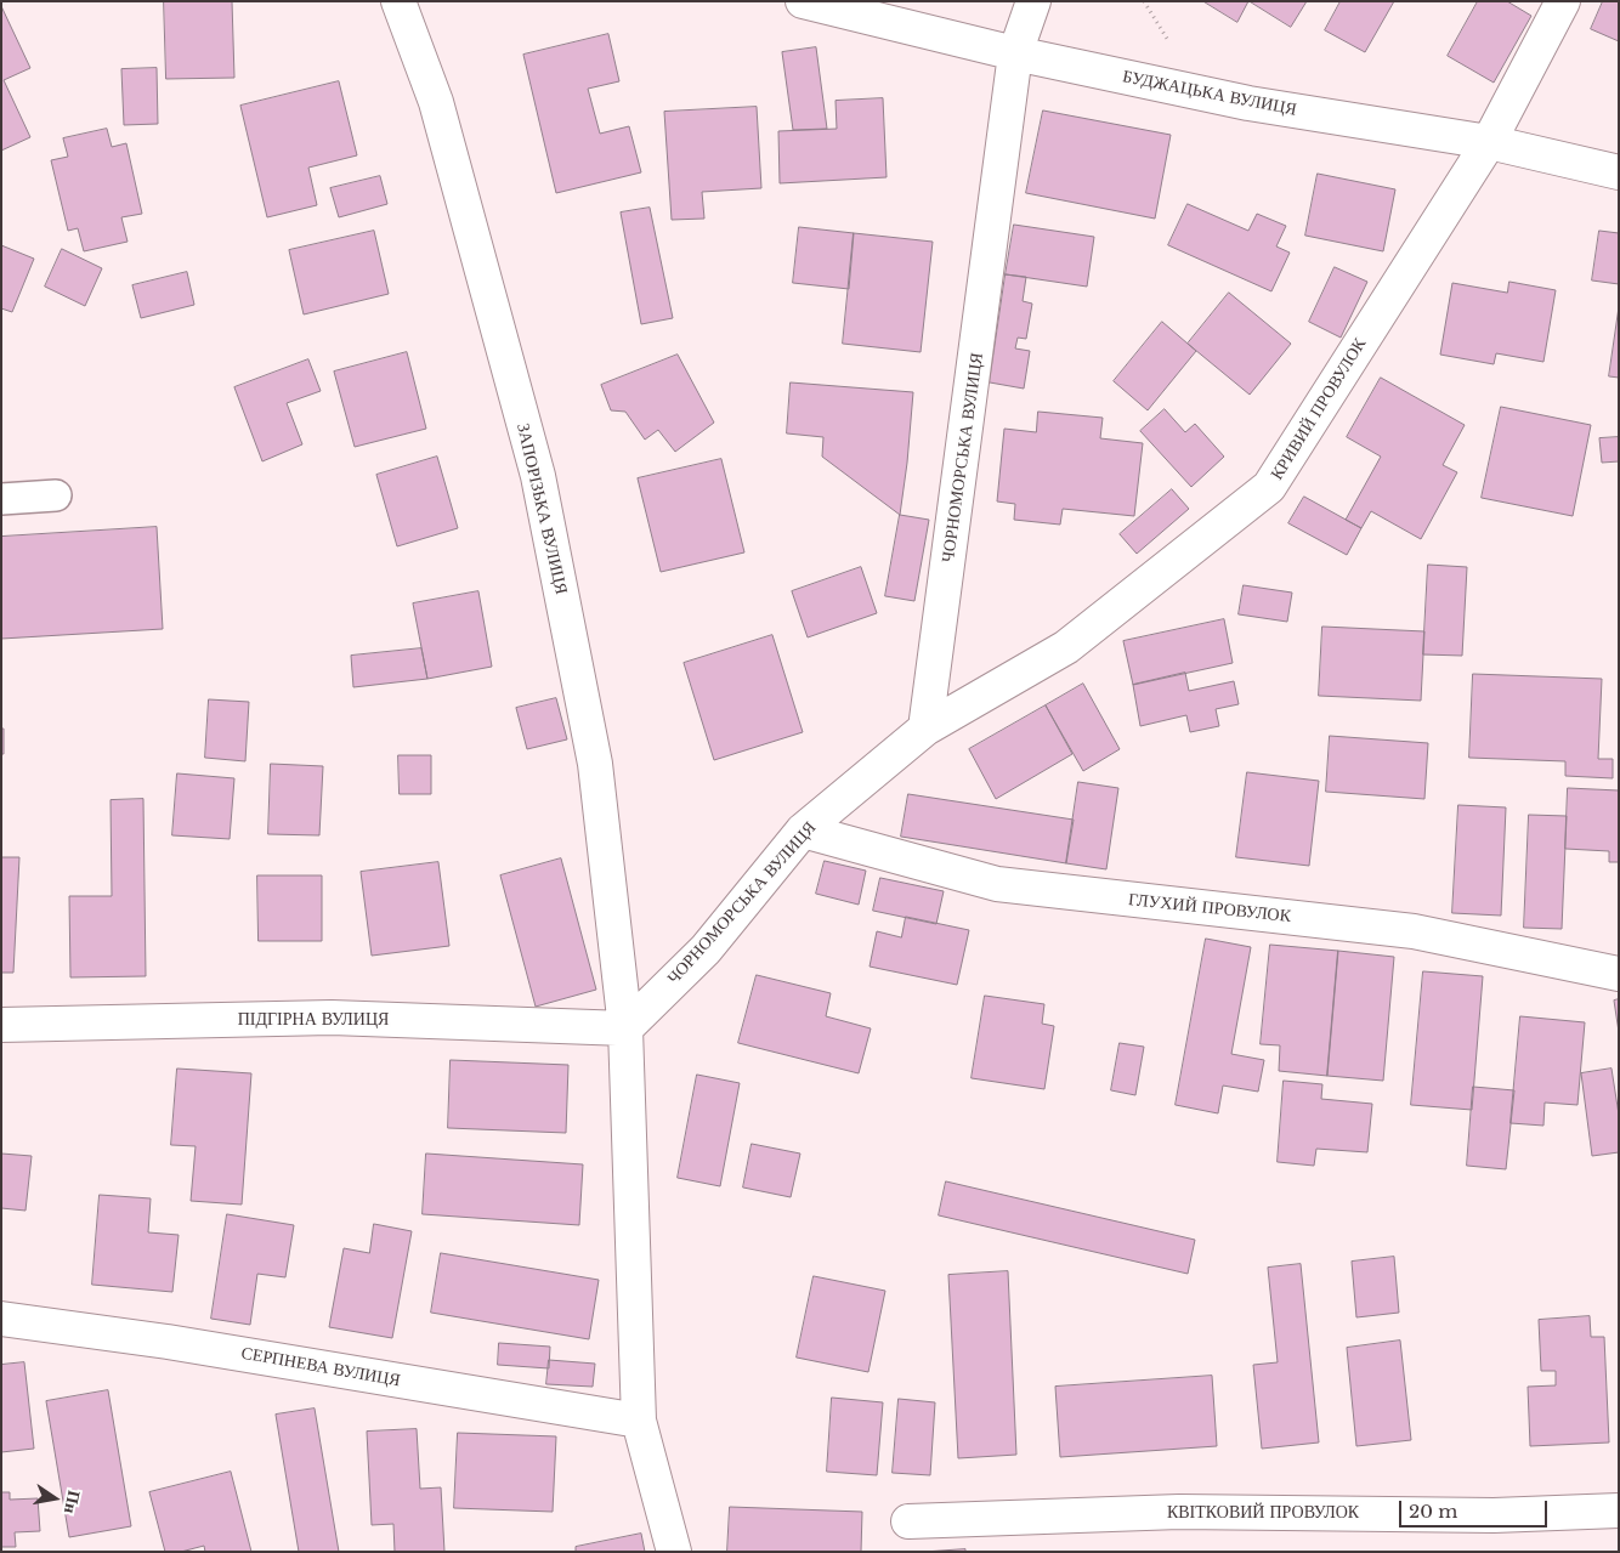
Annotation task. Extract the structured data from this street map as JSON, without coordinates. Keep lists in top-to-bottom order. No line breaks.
{"streets":{"street":["БУДЖАЦЬКА ВУЛИЦЯ","КРИВИЙ ПРОВУЛОК","ЧОРНОМОРСЬКА ВУЛИЦЯ","ЗАПОРІЗЬКА ВУЛИЦЯ","ГЛУХИЙ ПРОВУЛОК","ПІДГІРНА ВУЛИЦЯ","СЕРПНЕВА ВУЛИЦЯ","КВІТКОВИЙ ПРОВУЛОК"]},"crossings":[["БУДЖАЦЬКА ВУЛИЦЯ","КРИВИЙ ПРОВУЛОК"],["БУДЖАЦЬКА ВУЛИЦЯ","ЧОРНОМОРСЬКА ВУЛИЦЯ"],["КРИВИЙ ПРОВУЛОК","ЧОРНОМОРСЬКА ВУЛИЦЯ"],["ЧОРНОМОРСЬКА ВУЛИЦЯ","ЗАПОРІЗЬКА ВУЛИЦЯ"],["ЧОРНОМОРСЬКА ВУЛИЦЯ","ГЛУХИЙ ПРОВУЛОК"],["ЧОРНОМОРСЬКА ВУЛИЦЯ","ПІДГІРНА ВУЛИЦЯ"],["ЗАПОРІЗЬКА ВУЛИЦЯ","ПІДГІРНА ВУЛИЦЯ"]],"scale_bar":"20 m","north":"right"}
